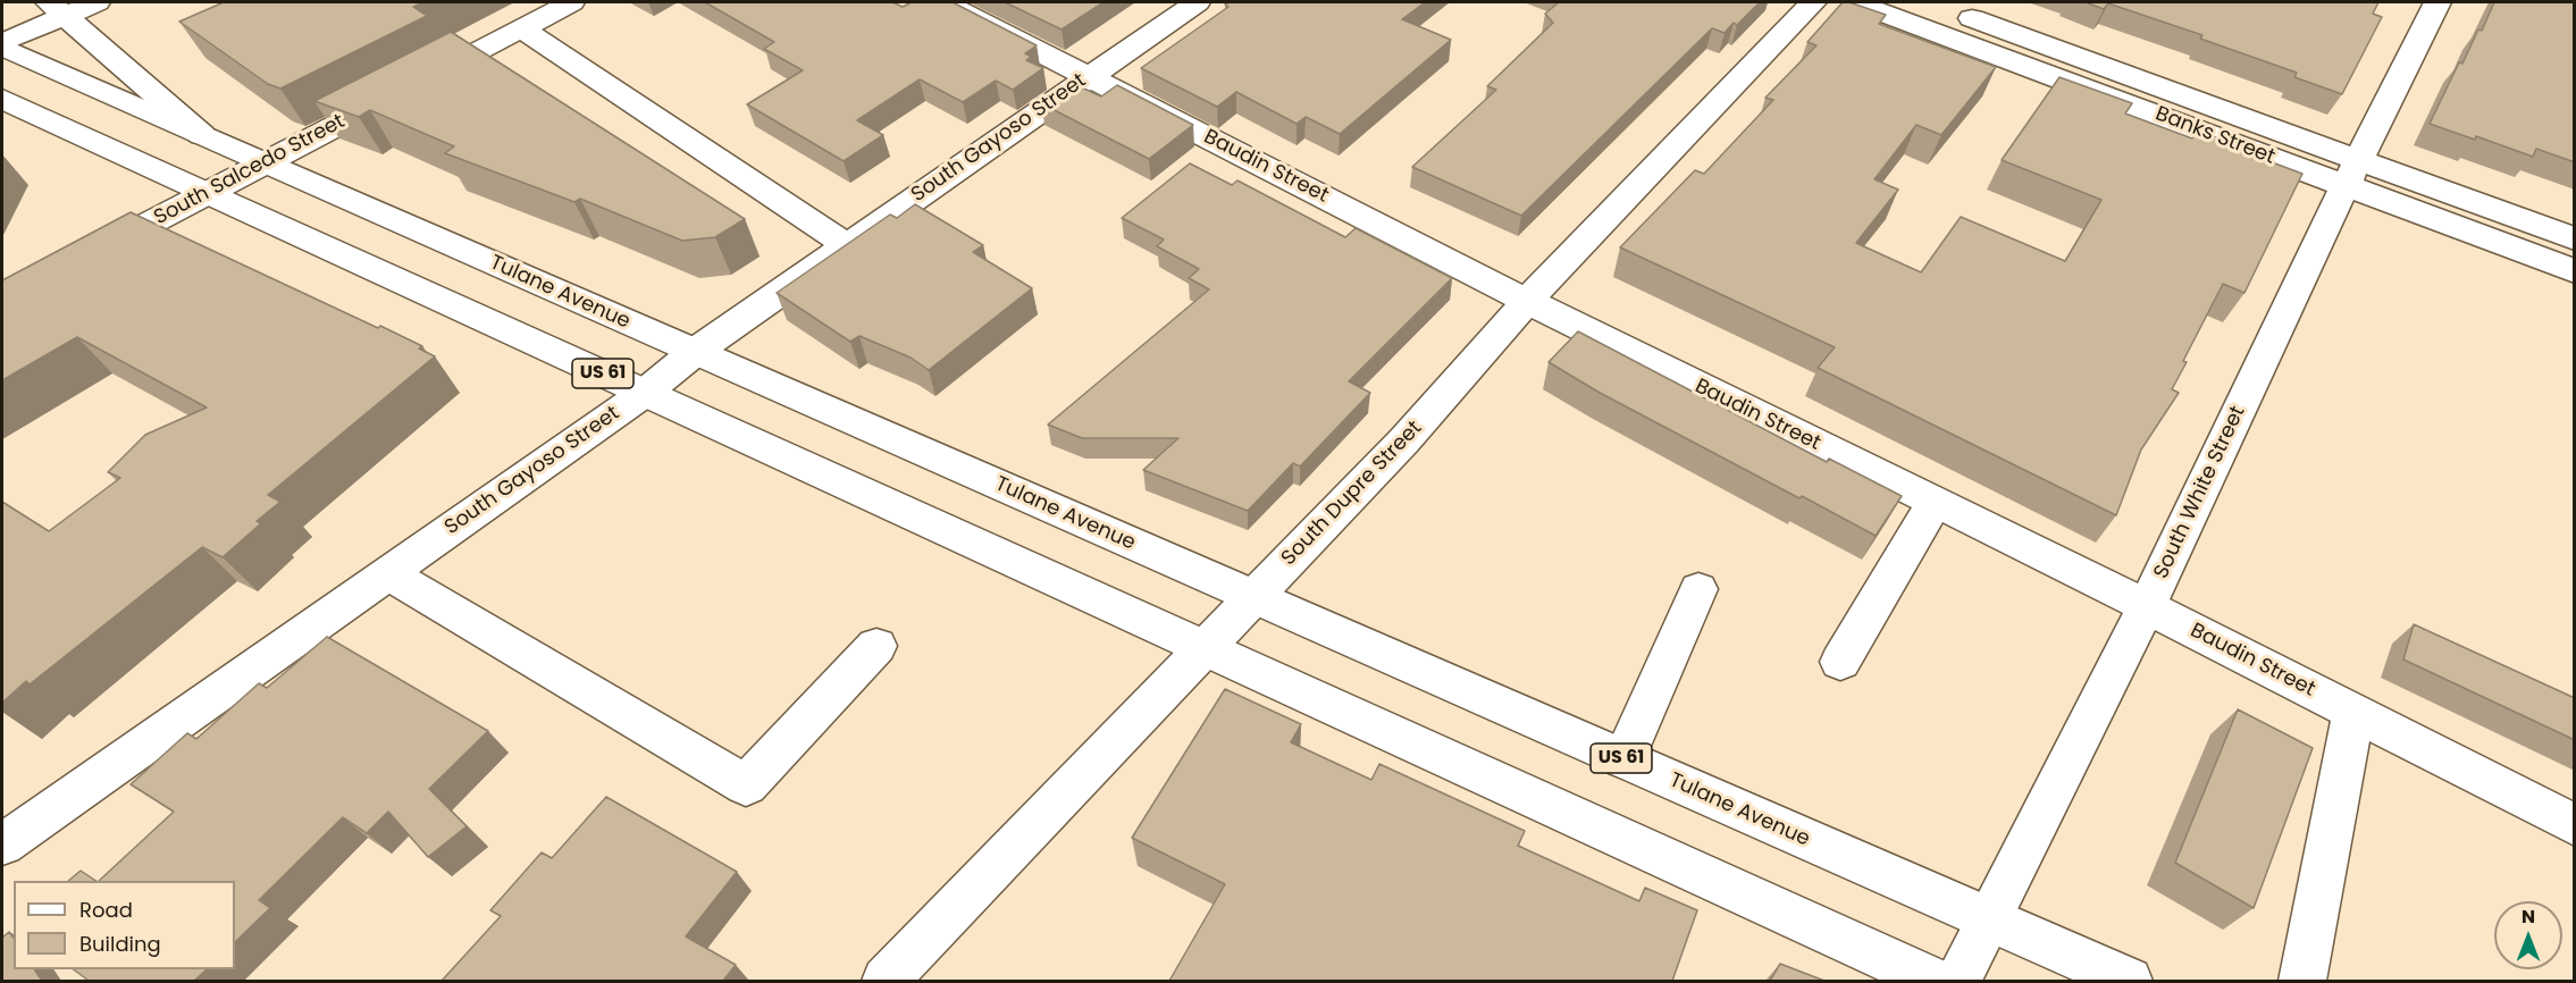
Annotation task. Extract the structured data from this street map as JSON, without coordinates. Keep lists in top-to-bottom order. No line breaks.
{"streets":{"street":["Banks Street","South Gayoso Street","Baudin Street","South Salcedo Street","Tulane Avenue","US 61","South White Street","South Dupre Street"]},"crossings":[["Banks Street","South White Street"],["South Gayoso Street","Baudin Street"],["South Gayoso Street","Tulane Avenue"],["South Gayoso Street","US 61"],["Baudin Street","South White Street"],["Baudin Street","South Dupre Street"],["South Salcedo Street","Tulane Avenue"],["South Salcedo Street","US 61"],["Tulane Avenue","South White Street"],["Tulane Avenue","South Dupre Street"],["US 61","South Dupre Street"]],"legend":["Road","Building"],"north":"top"}
